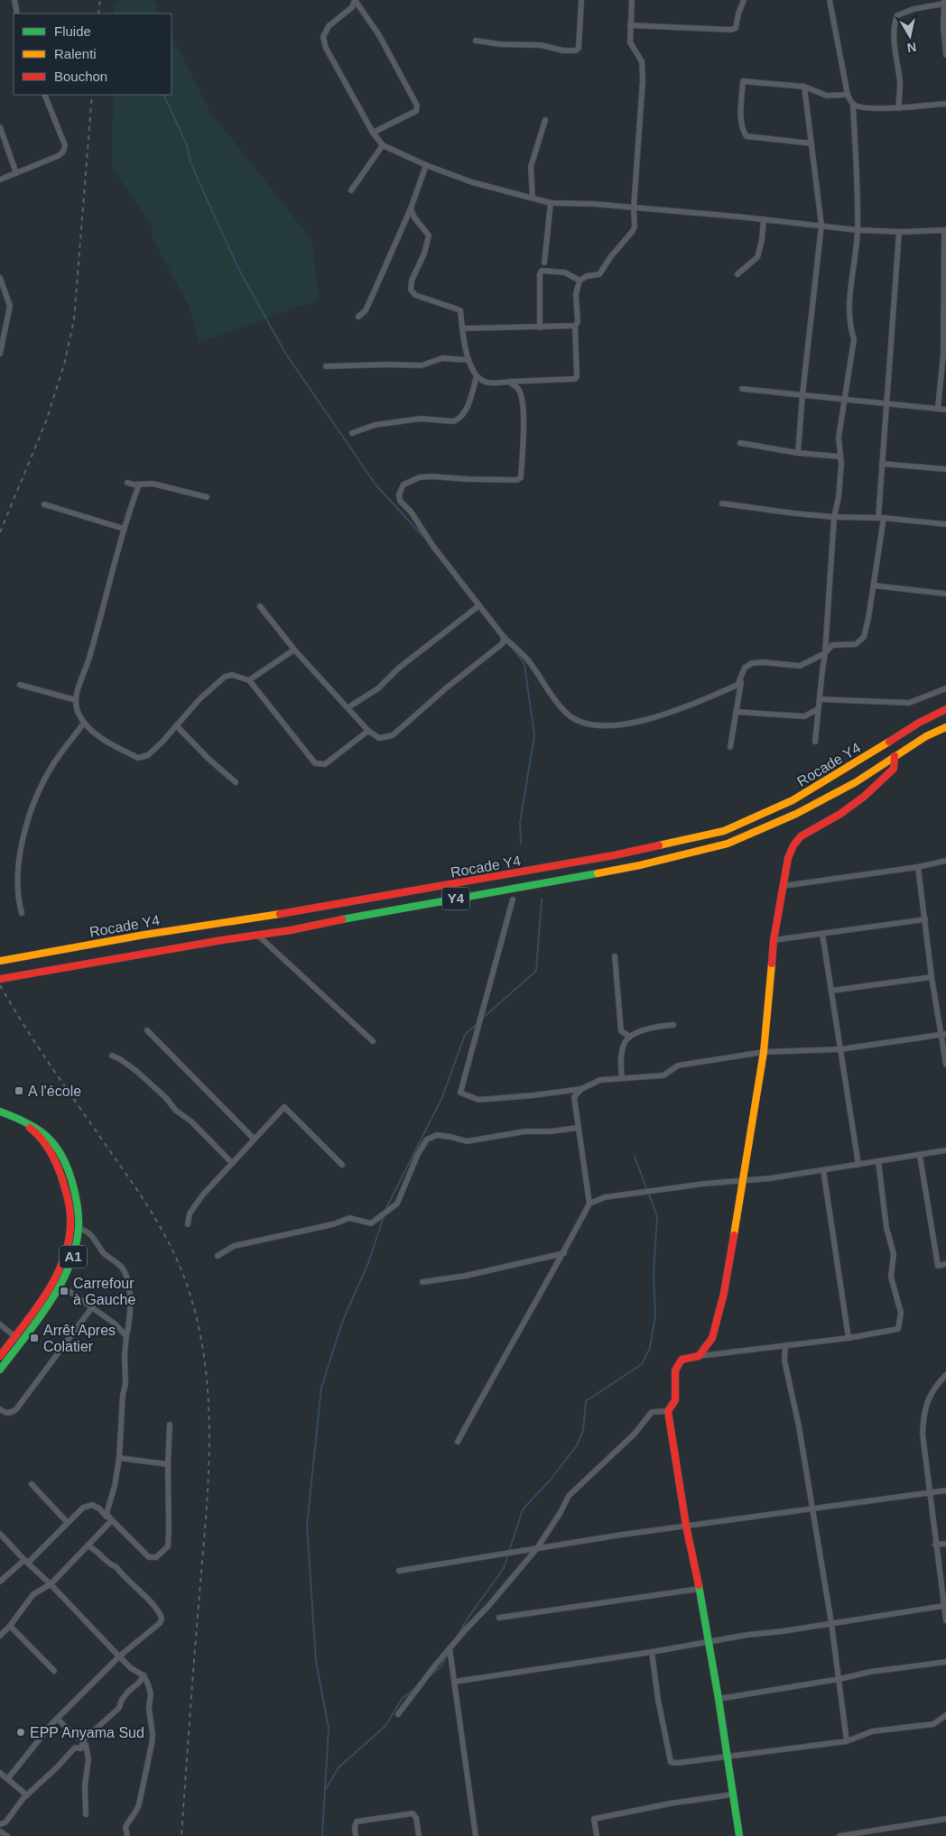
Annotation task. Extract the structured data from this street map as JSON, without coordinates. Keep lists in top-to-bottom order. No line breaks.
{"streets":{"main road":["Rocade Y4","Y4","A1"]},"places":{"transit":["A l'école","Carrefour à Gauche","Arrêt Apres Colatier"],"other":["EPP Anyama Sud"]},"legend":["Fluide","Ralenti","Bouchon"],"north":"bottom"}
